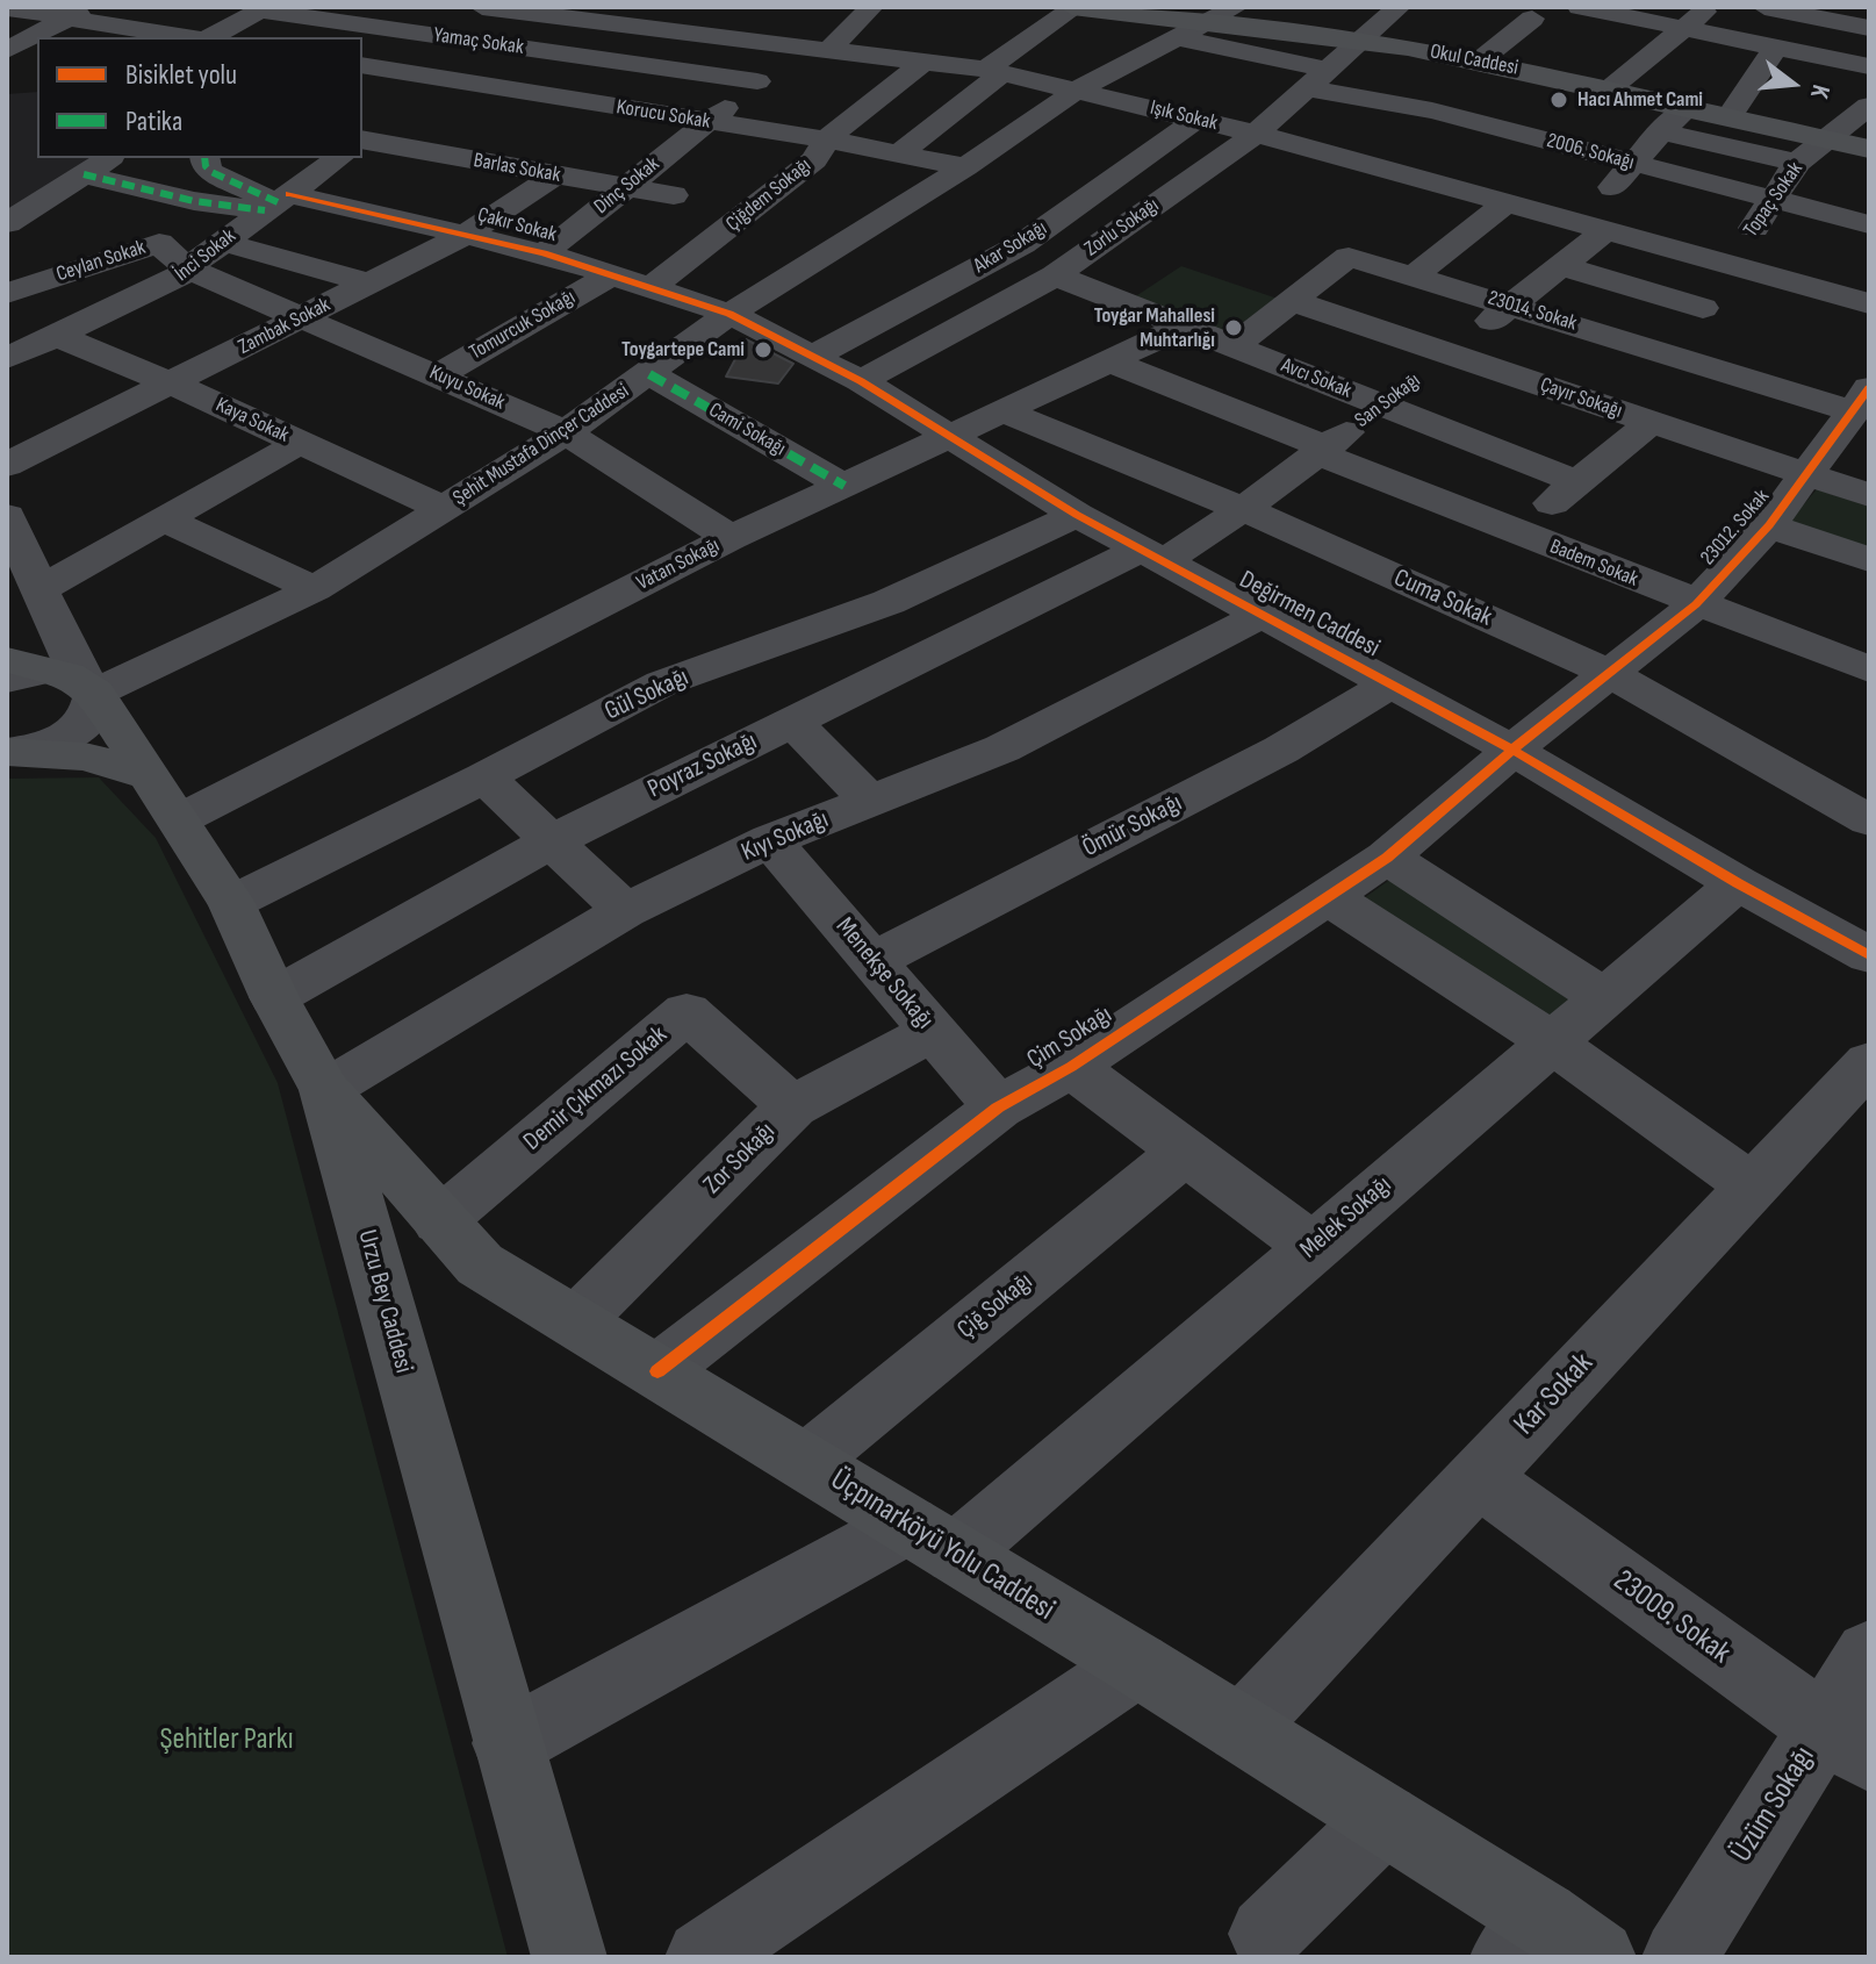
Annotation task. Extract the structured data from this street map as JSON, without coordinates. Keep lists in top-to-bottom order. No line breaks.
{"streets":{"main road":["Okul Caddesi","Urzu Bey Caddesi","Üçpınarköyü Yolu Caddesi"],"street":["Yamaç Sokak","Korucu Sokak","Işık Sokak","2006. Sokağı","Barlas Sokak","Dinç Sokak","Çiğdem Sokağı","Topaç Sokak","Çakır Sokak","Zorlu Sokağı","Akar Sokağı","İnci Sokak","Ceylan Sokak","23014. Sokak","Tomurcuk Sokağı","Zambak Sokak","Avcı Sokak","Kuyu Sokak","Çayır Sokağı","San Sokağı","Kaya Sokak","Cami Sokağı","Şehit Mustafa Dinçer Caddesi","23012. Sokak","Badem Sokak","Vatan Sokağı","Cuma Sokak","Değirmen Caddesi","Gül Sokağı","Poyraz Sokağı","Ömür Sokağı","Kıyı Sokağı","Menekşe Sokağı","Çim Sokağı","Demir Çıkmazı Sokak","Zor Sokağı","Melek Sokağı","Çiğ Sokağı","Kar Sokak","23009. Sokak","Üzüm Sokağı"]},"crossings":[["Yamaç Sokak","Dinç Sokak"],["Okul Caddesi","2006. Sokağı"],["Okul Caddesi","Topaç Sokak"],["Okul Caddesi","Zorlu Sokağı"],["Okul Caddesi","San Sokağı"],["Okul Caddesi","Şehit Mustafa Dinçer Caddesi"],["Korucu Sokak","Dinç Sokak"],["Korucu Sokak","Çiğdem Sokağı"],["Korucu Sokak","Şehit Mustafa Dinçer Caddesi"],["Işık Sokak","Dinç Sokak"],["Işık Sokak","Çiğdem Sokağı"],["Işık Sokak","Topaç Sokak"],["Işık Sokak","Zorlu Sokağı"],["Işık Sokak","Akar Sokağı"],["Işık Sokak","San Sokağı"],["Işık Sokak","Şehit Mustafa Dinçer Caddesi"],["2006. Sokağı","Topaç Sokak"],["2006. Sokağı","Zorlu Sokağı"],["2006. Sokağı","San Sokağı"],["2006. Sokağı","Şehit Mustafa Dinçer Caddesi"],["Barlas Sokak","Dinç Sokak"],["Barlas Sokak","Zambak Sokak"],["Dinç Sokak","Çakır Sokak"],["Çiğdem Sokağı","Çakır Sokak"],["Topaç Sokak","23014. Sokak"],["Çakır Sokak","İnci Sokak"],["Çakır Sokak","Tomurcuk Sokağı"],["Çakır Sokak","Zambak Sokak"],["Çakır Sokak","Şehit Mustafa Dinçer Caddesi"],["Çakır Sokak","Değirmen Caddesi"],["Zorlu Sokağı","Avcı Sokak"],["Zorlu Sokağı","Değirmen Caddesi"],["Akar Sokağı","Değirmen Caddesi"],["İnci Sokak","Ceylan Sokak"],["İnci Sokak","Kuyu Sokak"],["İnci Sokak","Kaya Sokak"],["Ceylan Sokak","Kuyu Sokak"],["23014. Sokak","Avcı Sokak"],["23014. Sokak","Çayır Sokağı"],["23014. Sokak","San Sokağı"],["23014. Sokak","23012. Sokak"],["Tomurcuk Sokağı","Kuyu Sokak"],["Zambak Sokak","Kuyu Sokak"],["Zambak Sokak","Kaya Sokak"],["Avcı Sokak","Çayır Sokağı"],["Avcı Sokak","San Sokağı"],["Avcı Sokak","Vatan Sokağı"],["Kuyu Sokak","Şehit Mustafa Dinçer Caddesi"],["Kuyu Sokak","Vatan Sokağı"],["Çayır Sokağı","San Sokağı"],["Çayır Sokağı","23012. Sokak"],["San Sokağı","Badem Sokak"],["San Sokağı","Cuma Sokak"],["San Sokağı","Değirmen Caddesi"],["San Sokağı","Poyraz Sokağı"],["Kaya Sokak","Şehit Mustafa Dinçer Caddesi"],["Cami Sokağı","Şehit Mustafa Dinçer Caddesi"],["Cami Sokağı","Vatan Sokağı"],["Şehit Mustafa Dinçer Caddesi","Değirmen Caddesi"],["Şehit Mustafa Dinçer Caddesi","Urzu Bey Caddesi"],["23012. Sokak","Badem Sokak"],["23012. Sokak","Cuma Sokak"],["23012. Sokak","Değirmen Caddesi"],["23012. Sokak","Çim Sokağı"],["Badem Sokak","Vatan Sokağı"],["Vatan Sokağı","Cuma Sokak"],["Vatan Sokağı","Değirmen Caddesi"],["Vatan Sokağı","Urzu Bey Caddesi"],["Değirmen Caddesi","Gül Sokağı"],["Değirmen Caddesi","Poyraz Sokağı"],["Değirmen Caddesi","Ömür Sokağı"],["Değirmen Caddesi","Kıyı Sokağı"],["Değirmen Caddesi","Çim Sokağı"],["Değirmen Caddesi","Melek Sokağı"],["Gül Sokağı","Urzu Bey Caddesi"],["Poyraz Sokağı","Urzu Bey Caddesi"],["Ömür Sokağı","Menekşe Sokağı"],["Kıyı Sokağı","Menekşe Sokağı"],["Kıyı Sokağı","Urzu Bey Caddesi"],["Kıyı Sokağı","Üçpınarköyü Yolu Caddesi"],["Menekşe Sokağı","Çim Sokağı"],["Menekşe Sokağı","Zor Sokağı"],["Çim Sokağı","Üçpınarköyü Yolu Caddesi"],["Demir Çıkmazı Sokak","Zor Sokağı"],["Demir Çıkmazı Sokak","Üçpınarköyü Yolu Caddesi"],["Zor Sokağı","Üçpınarköyü Yolu Caddesi"],["Melek Sokağı","Urzu Bey Caddesi"],["Melek Sokağı","Üçpınarköyü Yolu Caddesi"],["Urzu Bey Caddesi","Üçpınarköyü Yolu Caddesi"],["Çiğ Sokağı","Üçpınarköyü Yolu Caddesi"],["Kar Sokak","Üçpınarköyü Yolu Caddesi"],["Kar Sokak","23009. Sokak"],["23009. Sokak","Üzüm Sokağı"]],"parks":["Şehitler Parkı"],"places":["Hacı Ahmet Cami","Toygar Mahallesi Muhtarlığı","Toygartepe Cami"],"legend":["Bisiklet yolu","Patika"],"north":"right"}
